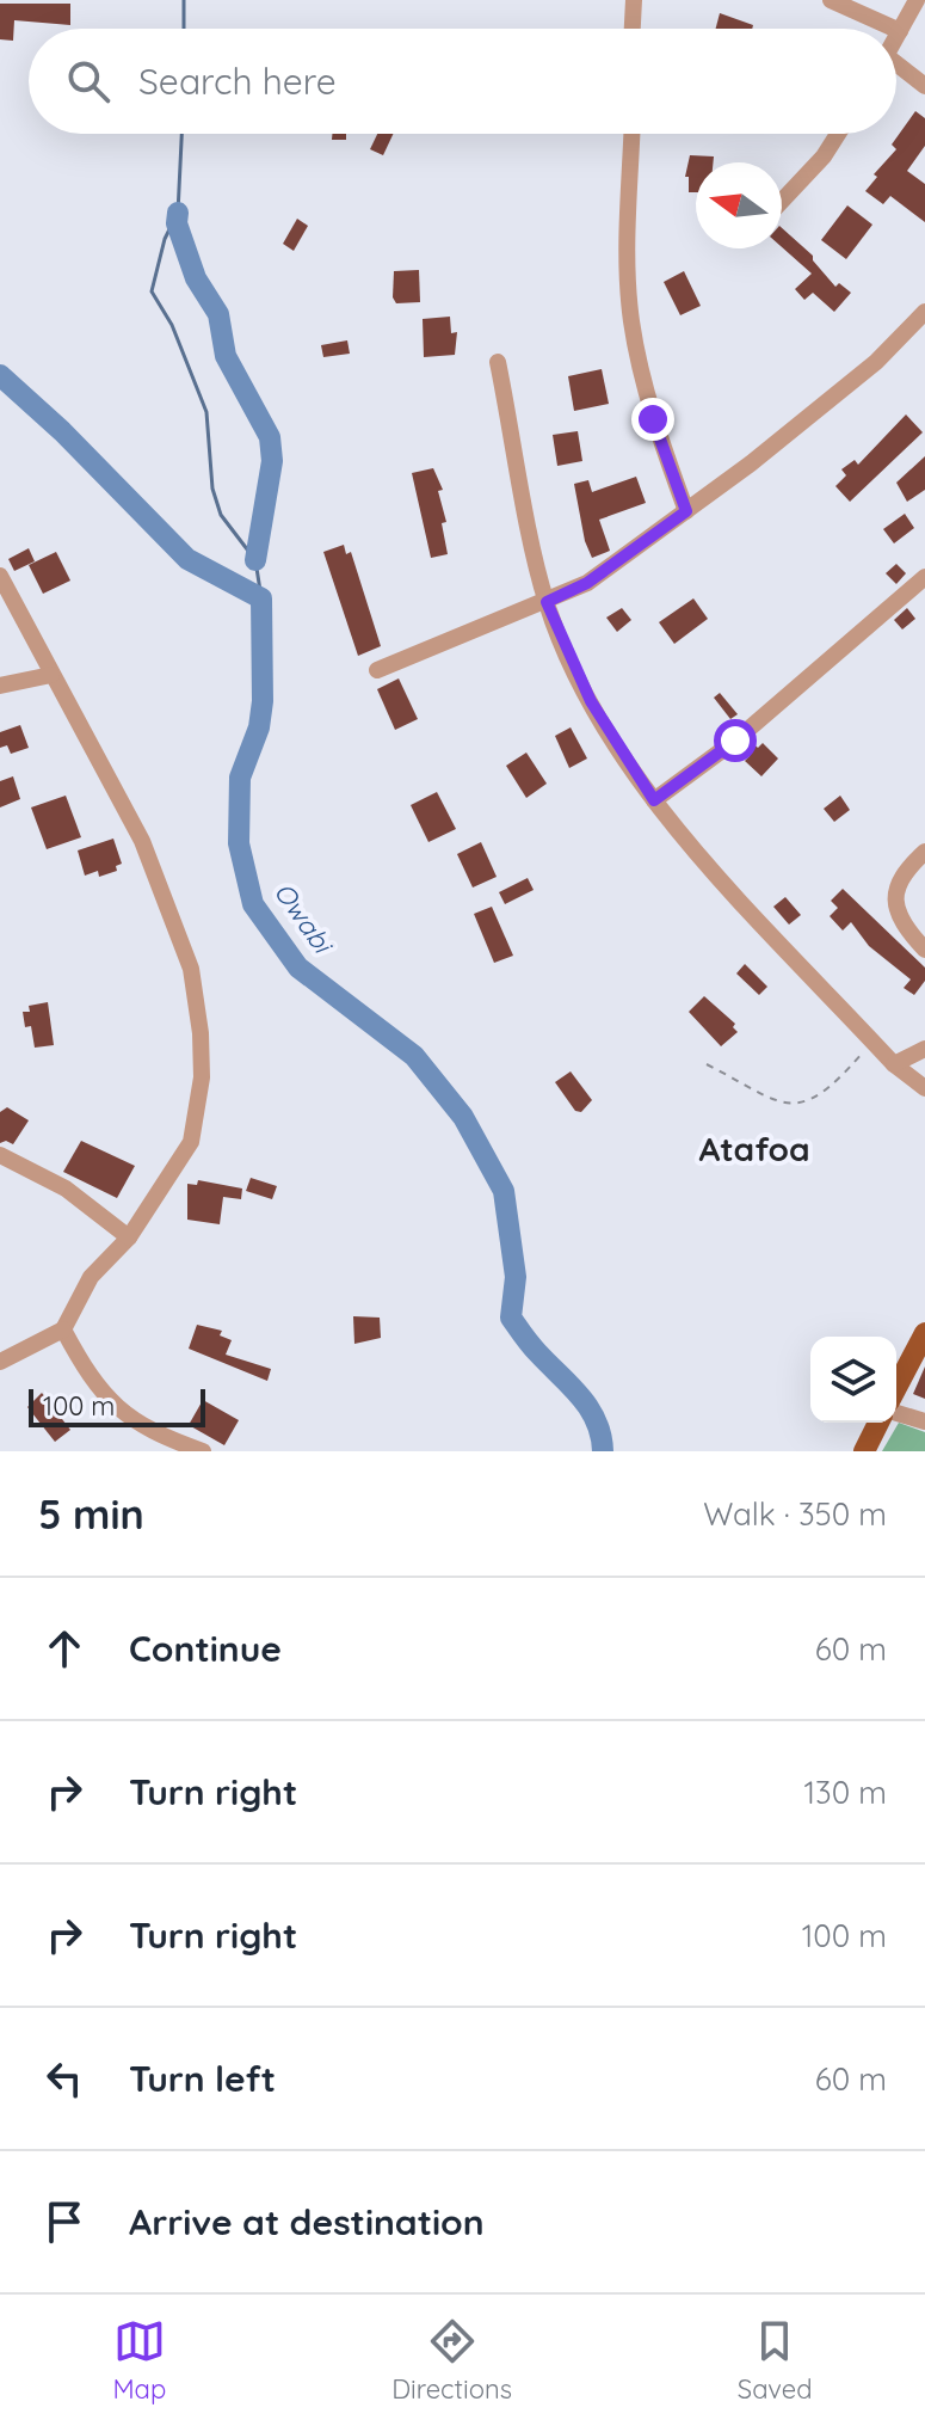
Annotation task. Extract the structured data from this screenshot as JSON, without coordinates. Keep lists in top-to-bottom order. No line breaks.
{"districts":["Atafoa"],"water":["Owabi"],"scale_bar":"100 m","north":"left","page":{"search":"Search here","scale":"100 m","heading":["5 min","Walk · 350 m"],"list":[["Continue","60 m"],["Turn right","130 m"],["Turn right","100 m"],["Turn left","60 m"],"Arrive at destination"],"nav":["Map","Directions","Saved"]}}
